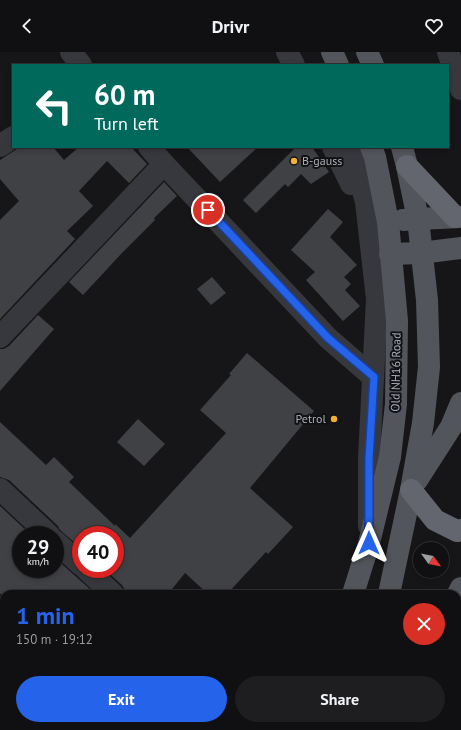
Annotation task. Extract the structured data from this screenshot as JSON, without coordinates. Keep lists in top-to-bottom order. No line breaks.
{"streets":{"main road":["Old NH16 Road"]},"places":["B-gauss","Petrol"],"north":"bottom right","page":{"header":"Drivr","turn":["60 m","Turn left"],"speed":"29 km/h","limit":"40","heading":["1 min","150 m · 19:12"],"buttons":["Exit","Share"]}}
